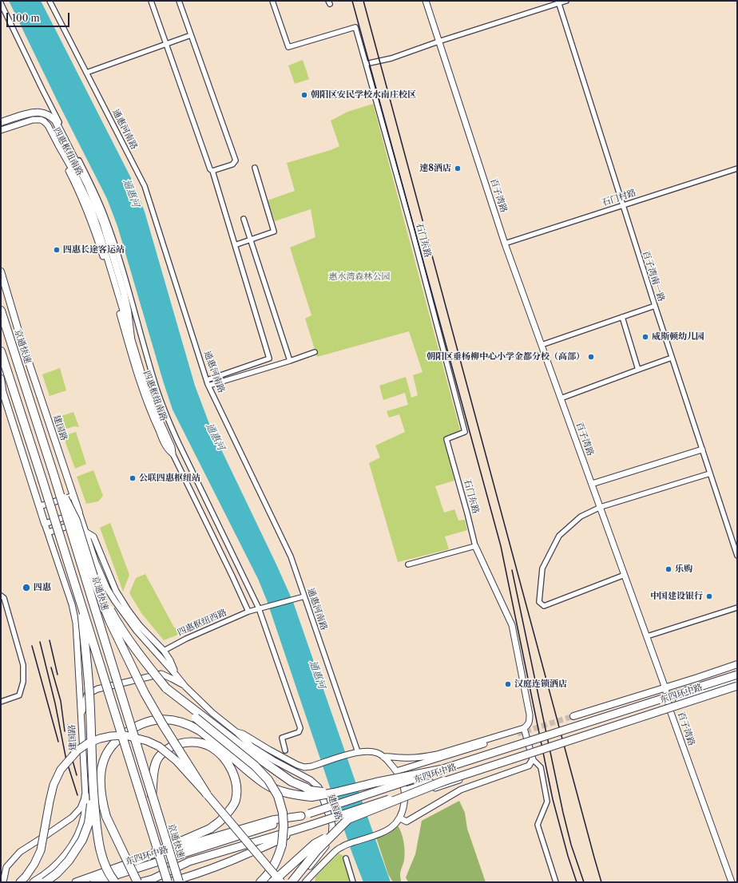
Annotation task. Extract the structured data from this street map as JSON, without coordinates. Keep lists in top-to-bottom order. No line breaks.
{"streets":{"highway":["京通快速","东四环中路"],"main road":["建国路"],"street":["通惠河南路","四惠枢纽南路","百子湾路","石门村路","石门东路","百子湾南一路","四惠枢纽西路"]},"crossings":[["通惠河南路","四惠枢纽西路"],["四惠枢纽南路","四惠枢纽西路"],["百子湾路","石门村路"],["百子湾路","东四环中路"],["石门村路","百子湾南一路"]],"water":["通惠河"],"parks":["惠水湾森林公园"],"places":["朝阳区安民学校水南庄校区","速8酒店","四惠长途客运站","威斯顿幼儿园","朝阳区垂杨柳中心小学金都分校（高部）","公联四惠枢纽站","乐购","四惠","中国建设银行","汉庭连锁酒店"],"scale_bar":"100 m"}
